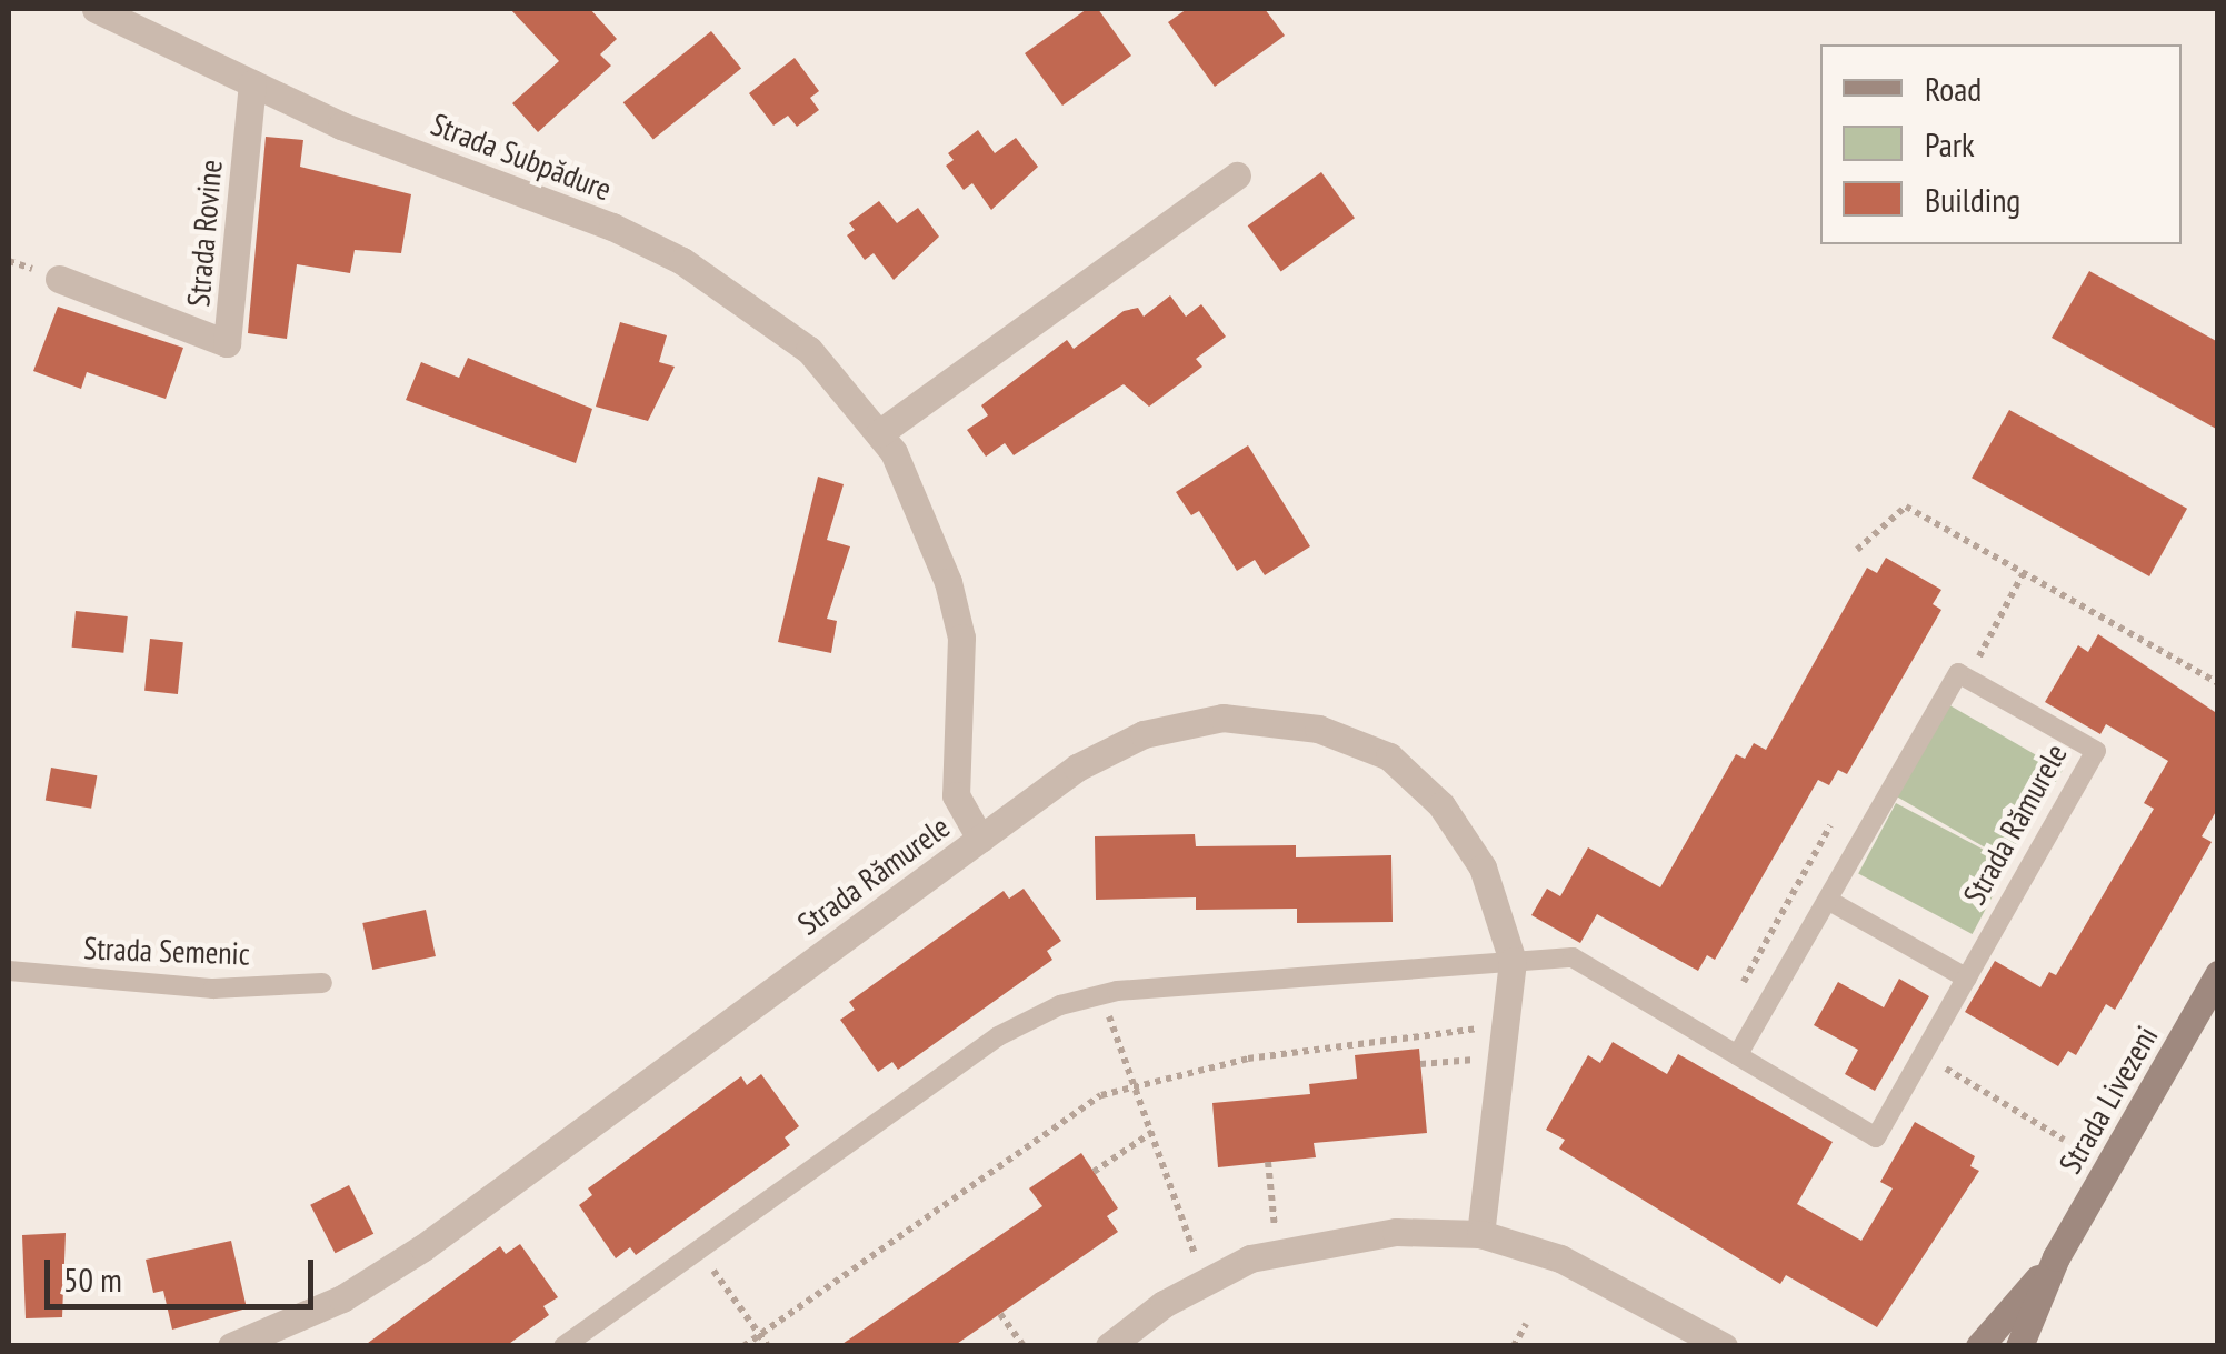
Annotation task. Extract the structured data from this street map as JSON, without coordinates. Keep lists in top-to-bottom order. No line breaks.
{"streets":{"main road":["Strada Livezeni"],"street":["Strada Subpădure","Strada Rovine","Strada Rămurele"],"lane":["Strada Semenic"]},"crossings":[["Strada Subpădure","Strada Rovine"],["Strada Subpădure","Strada Rămurele"]],"legend":["Road","Park","Building"],"scale_bar":"50 m"}
